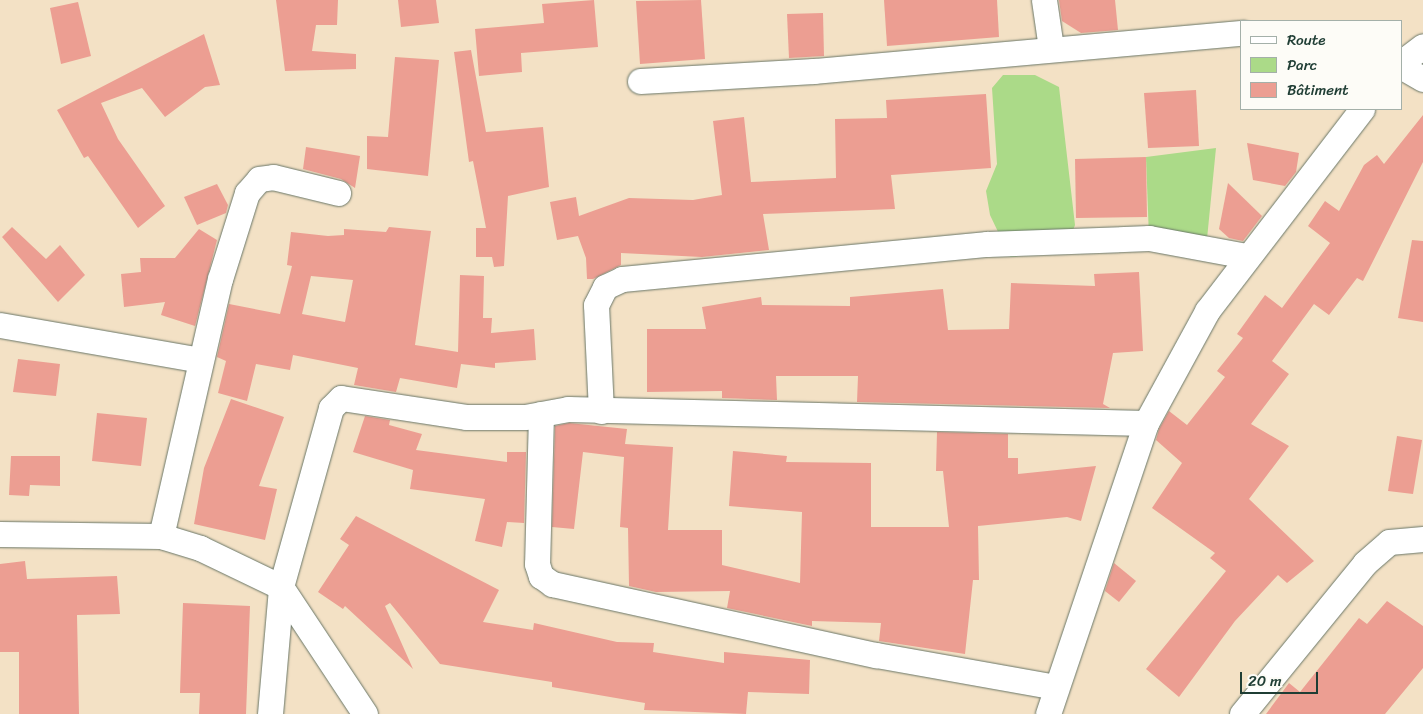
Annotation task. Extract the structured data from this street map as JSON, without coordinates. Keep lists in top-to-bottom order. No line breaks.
{"legend":["Route","Parc","Bâtiment"],"scale_bar":"20 m"}
